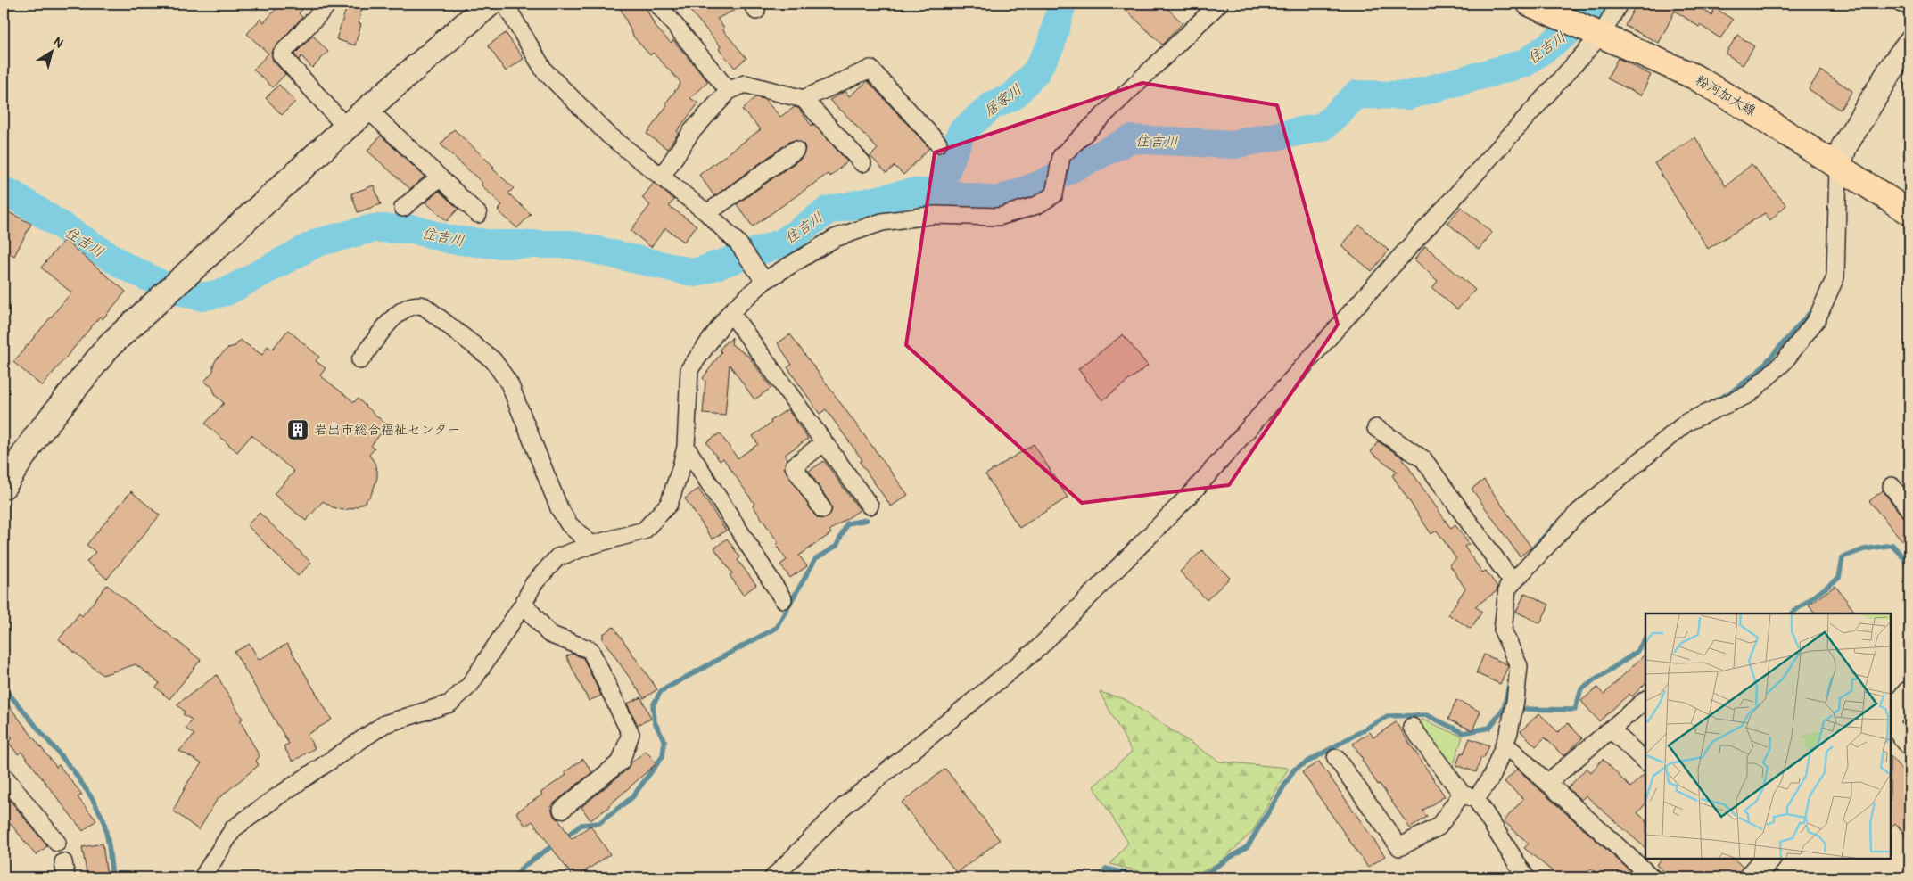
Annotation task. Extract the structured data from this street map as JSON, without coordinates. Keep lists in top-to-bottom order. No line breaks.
{"streets":{"main road":["粉河加太線"]},"water":["住吉川","居家川"],"places":{"building":["岩出市総合福祉センター"]},"north":"top right"}
